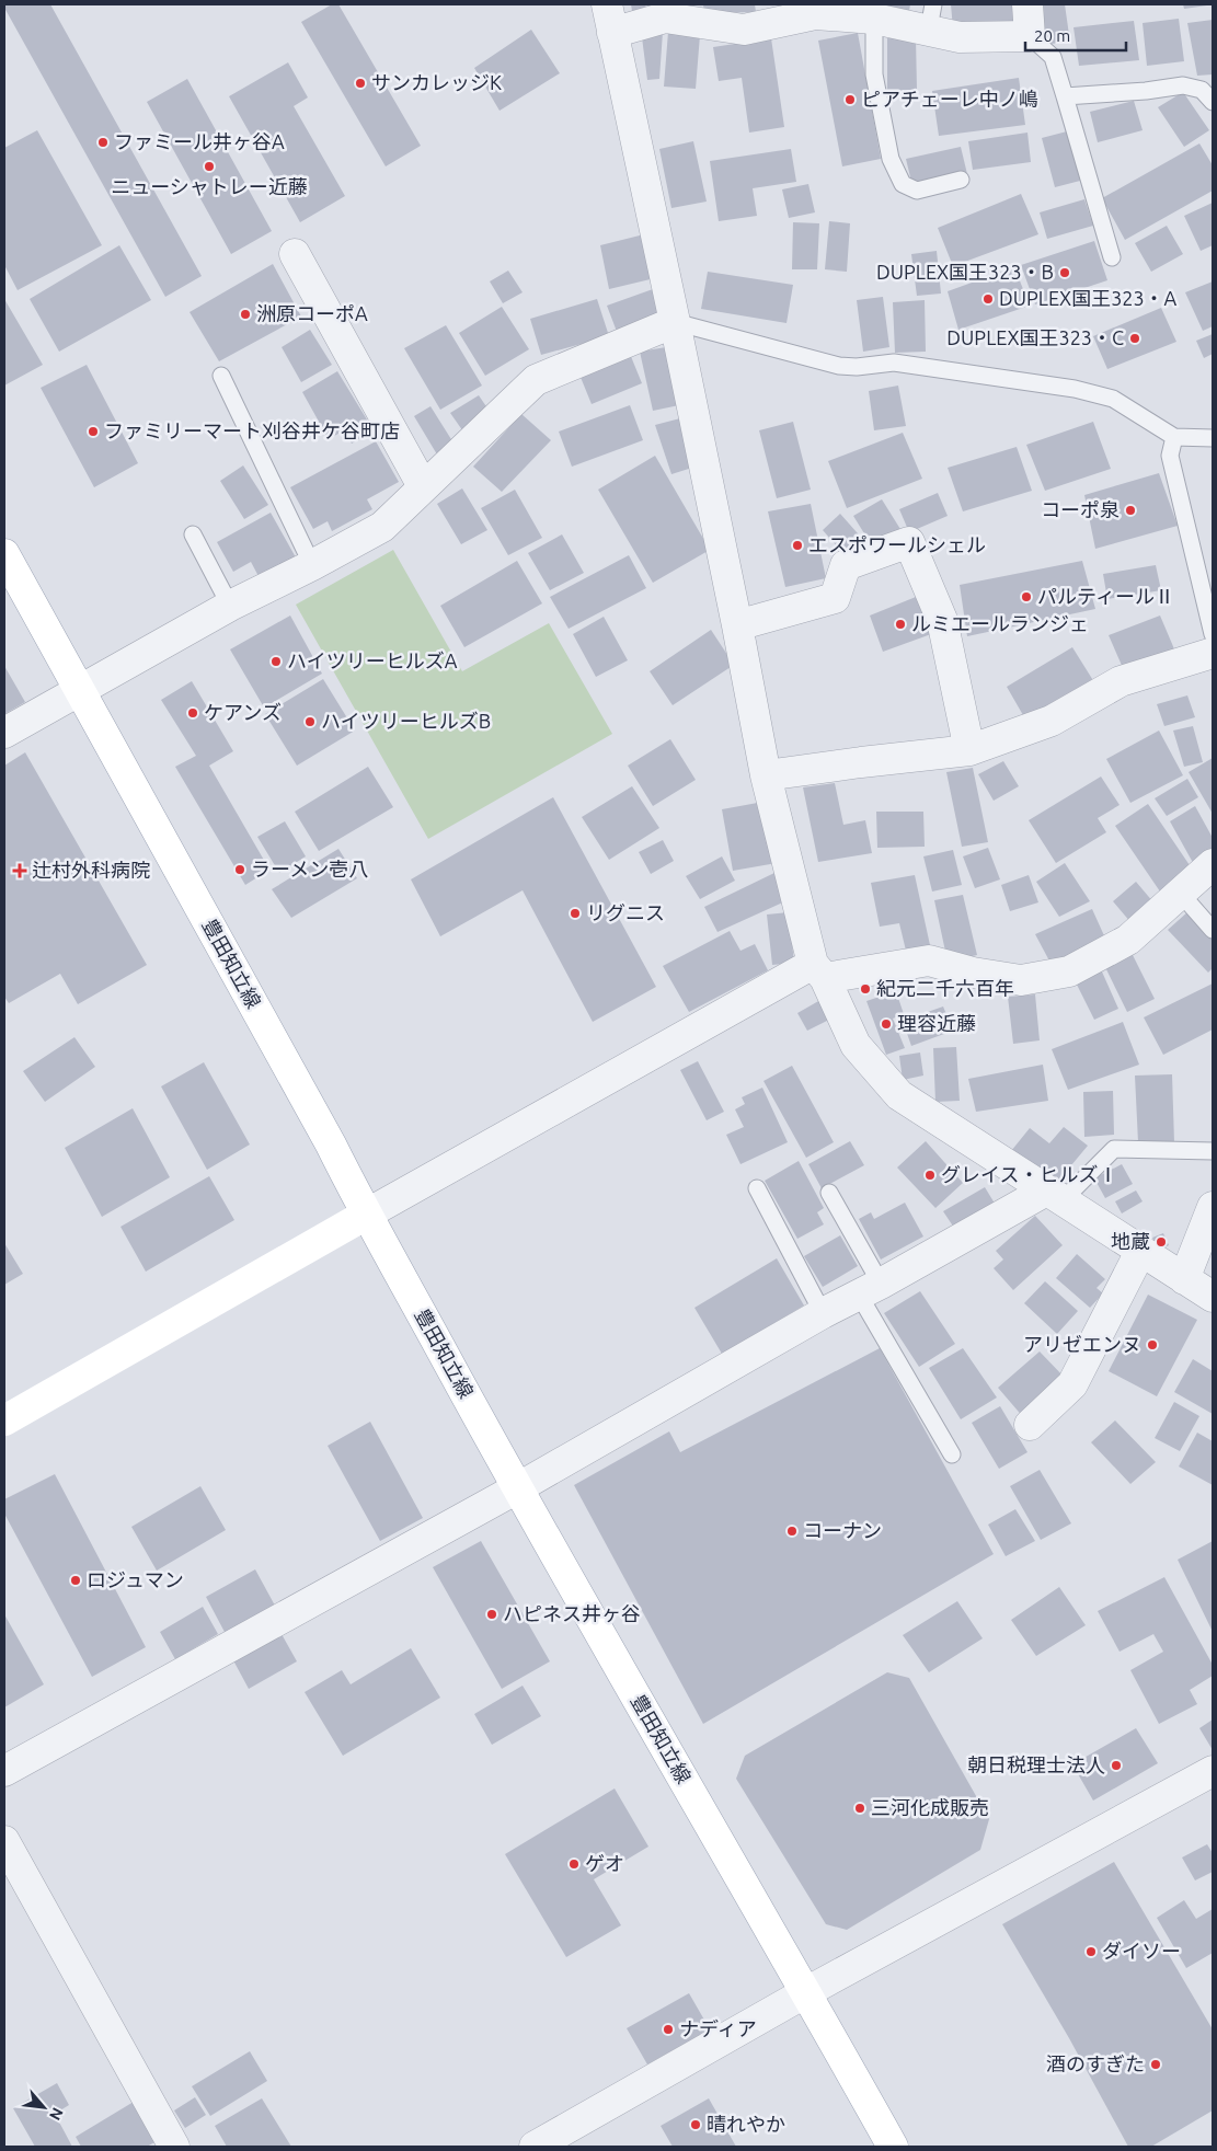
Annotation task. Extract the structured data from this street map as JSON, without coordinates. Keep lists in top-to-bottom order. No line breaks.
{"streets":{"main road":["豊田知立線"]},"places":{"other":["サンカレッジK","ピアチェーレ中ノ嶋","ファミール井ヶ谷A","ニューシャトレー近藤","DUPLEX国王323・B","DUPLEX国王323・A","洲原コーポA","DUPLEX国王323・C","ファミリーマート刈谷井ケ谷町店","コーポ泉","エスポワールシェル","パルティールⅡ","ルミエールランジェ","ハイツリーヒルズA","ケアンズ","ハイツリーヒルズB","ラーメン壱八","リグニス","紀元二千六百年","理容近藤","グレイス・ヒルズⅠ","地蔵","アリゼエンヌ","コーナン","ロジュマン","ハピネス井ヶ谷","朝日税理士法人","三河化成販売","ゲオ","ダイソー","ナディア","酒のすぎた","晴れやか"],"health":["辻村外科病院"]},"scale_bar":"20 m","north":"bottom right"}
